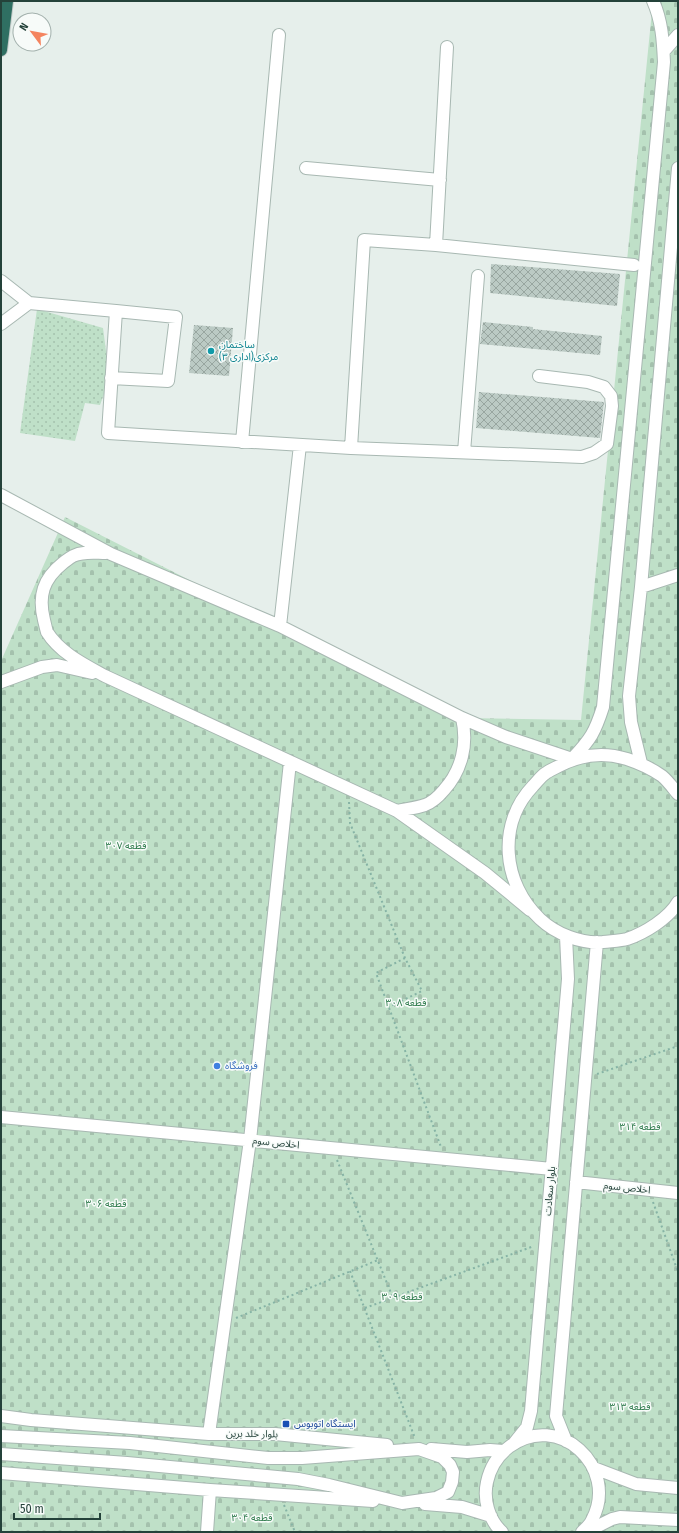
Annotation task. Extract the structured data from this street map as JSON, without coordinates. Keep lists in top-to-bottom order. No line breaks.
{"streets":{"street":["اخلاص سوم","بلوار سعادت","بلوار خلد برین"]},"crossings":[["اخلاص سوم","بلوار سعادت"]],"parks":["قطعه ۳۰۷","قطعه ۳۰۸","قطعه ۳۱۴","قطعه ۳۰۶","قطعه ۳۰۹","قطعه ۳۱۳","قطعه ۳۰۴"],"places":{"other":["ساختمان مرکزی(اداری ۳)","فروشگاه"],"transit":["ایستگاه اتوبوس"]},"scale_bar":"50 m","north":"top left"}
